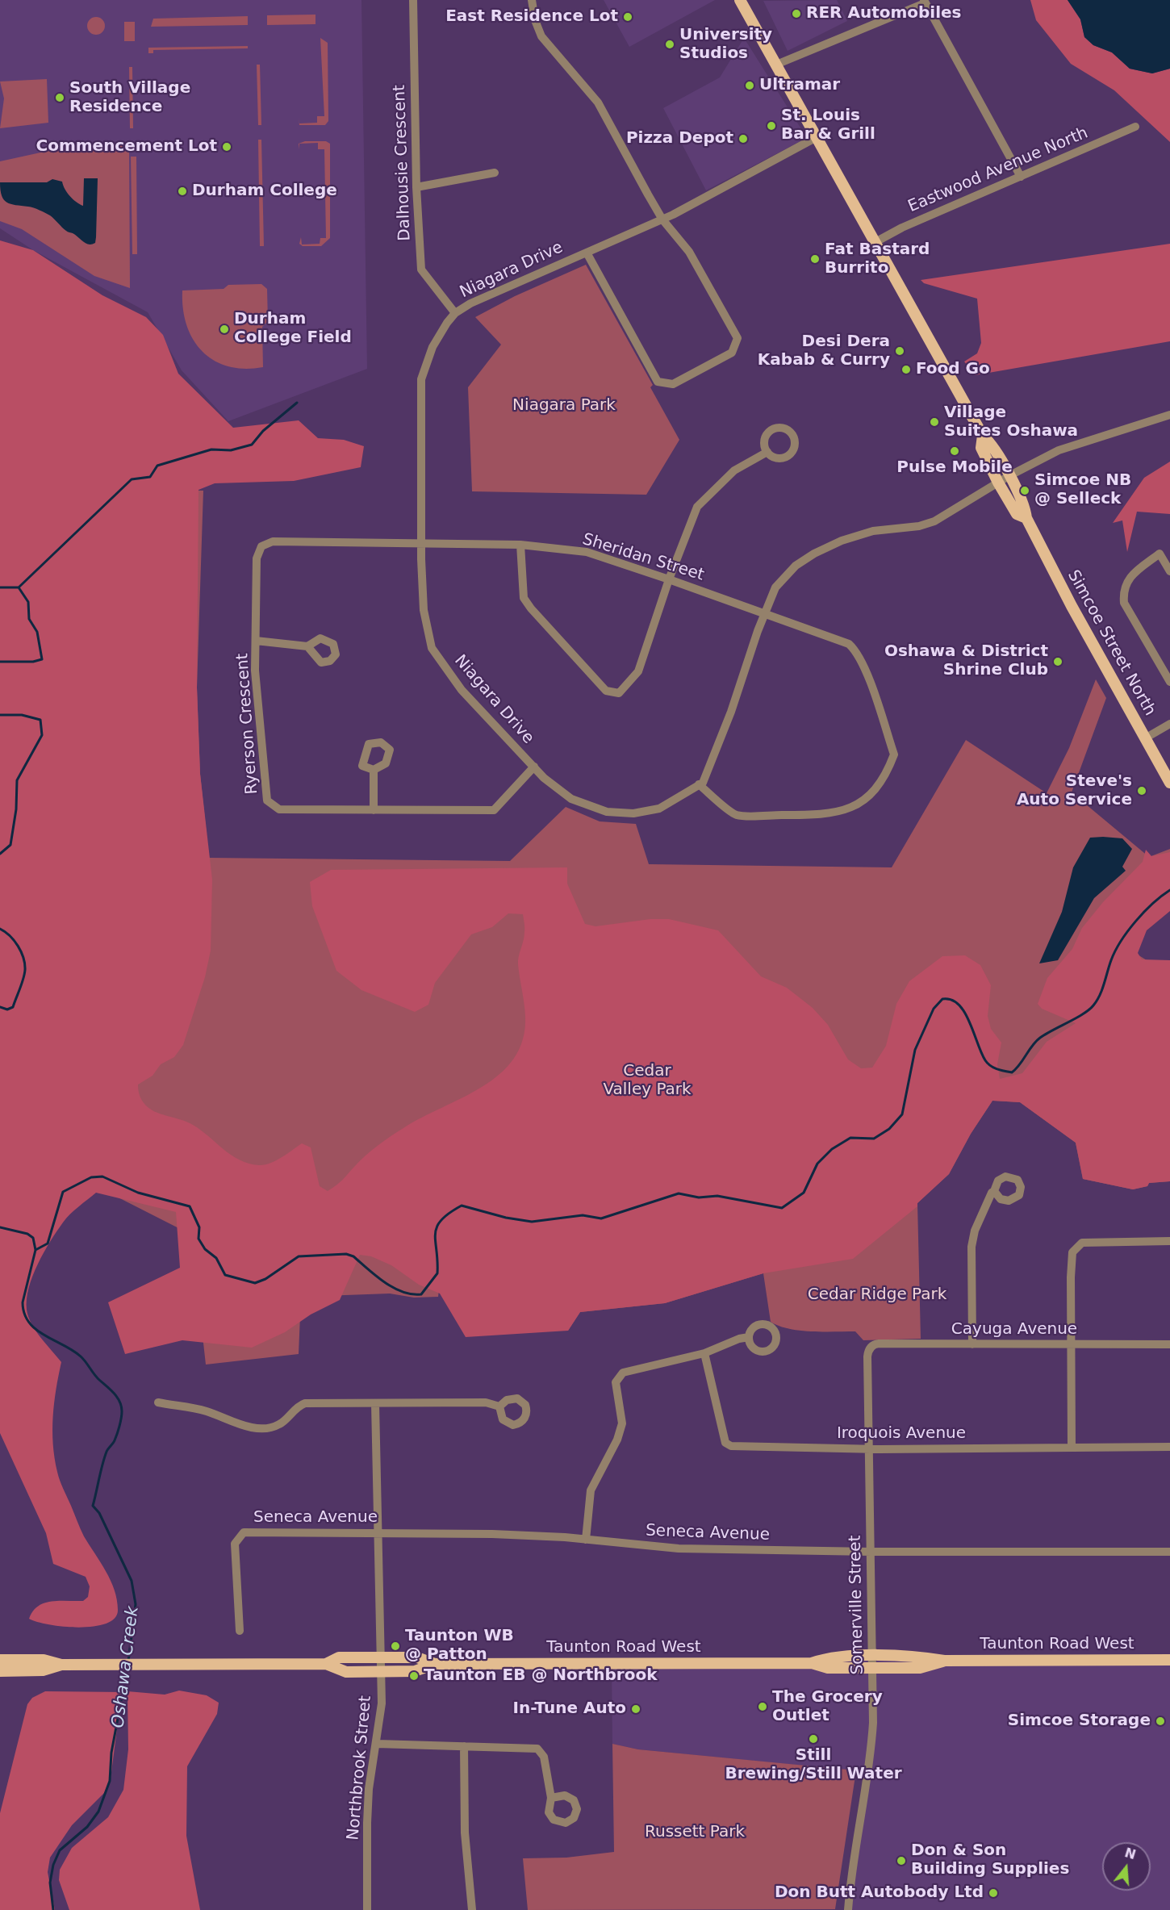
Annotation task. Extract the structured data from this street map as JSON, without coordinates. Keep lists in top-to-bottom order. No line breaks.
{"streets":{"main road":["Simcoe Street North","Taunton Road West"],"street":["Dalhousie Crescent","Eastwood Avenue North","Niagara Drive","Sheridan Street","Ryerson Crescent","Cayuga Avenue","Iroquois Avenue","Seneca Avenue","Somerville Street","Northbrook Street"]},"crossings":[["Dalhousie Crescent","Niagara Drive"],["Eastwood Avenue North","Simcoe Street North"],["Niagara Drive","Sheridan Street"],["Niagara Drive","Simcoe Street North"],["Niagara Drive","Ryerson Crescent"],["Sheridan Street","Ryerson Crescent"],["Cayuga Avenue","Somerville Street"],["Iroquois Avenue","Somerville Street"],["Seneca Avenue","Somerville Street"],["Seneca Avenue","Northbrook Street"],["Somerville Street","Taunton Road West"],["Taunton Road West","Northbrook Street"]],"water":["Oshawa Creek"],"parks":["Niagara Park","Cedar Valley Park","Cedar Ridge Park","Russett Park"],"places":["RER Automobiles","East Residence Lot","University Studios","Ultramar","South Village Residence","St. Louis Bar & Grill","Pizza Depot","Commencement Lot","Durham College","Fat Bastard Burrito","Durham College Field","Desi Dera Kabab & Curry","Food Go","Village Suites Oshawa","Pulse Mobile","Simcoe NB @ Selleck","Oshawa & District Shrine Club","Steve's Auto Service","Taunton WB @ Patton","Taunton EB @ Northbrook","The Grocery Outlet","In-Tune Auto","Simcoe Storage","Still Brewing/Still Water","Don & Son Building Supplies","Don Butt Autobody Ltd"],"north":"top"}
